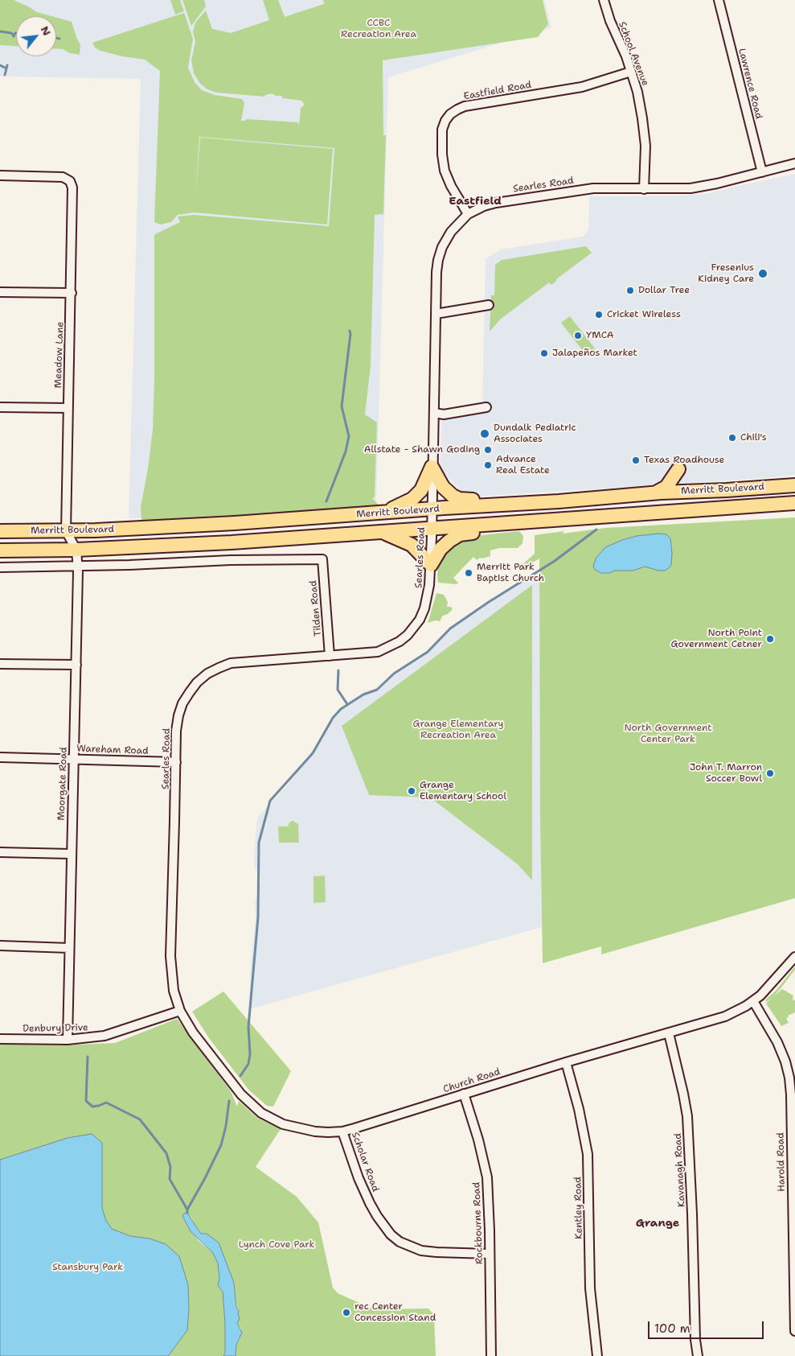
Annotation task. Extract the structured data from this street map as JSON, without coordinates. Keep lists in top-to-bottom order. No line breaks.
{"streets":{"main road":["Merritt Boulevard"],"street":["School Avenue","Lawrence Road","Eastfield Road","Searles Road","Meadow Lane","Tilden Road","Wareham Road","Moorgate Road","Denbury Drive","Church Road","Scholar Road","Harold Road","Kavanagh Road","Kentley Road","Rockbourne Road"]},"crossings":[["School Avenue","Eastfield Road"],["School Avenue","Searles Road"],["Lawrence Road","Searles Road"],["Eastfield Road","Searles Road"],["Searles Road","Merritt Boulevard"],["Searles Road","Tilden Road"],["Searles Road","Wareham Road"],["Searles Road","Denbury Drive"],["Searles Road","Church Road"],["Meadow Lane","Merritt Boulevard"],["Meadow Lane","Moorgate Road"],["Merritt Boulevard","Moorgate Road"],["Tilden Road","Moorgate Road"],["Wareham Road","Moorgate Road"],["Moorgate Road","Denbury Drive"],["Denbury Drive","Church Road"],["Church Road","Scholar Road"],["Church Road","Harold Road"],["Church Road","Kavanagh Road"],["Church Road","Kentley Road"],["Church Road","Rockbourne Road"],["Scholar Road","Rockbourne Road"]],"districts":["Eastfield","Grange"],"parks":["CCBC Recreation Area","Grange Elementary Recreation Area","North Government Center Park","Lynch Cove Park","Stansbury Park"],"places":["Fresenius Kidney Care","Dollar Tree","Cricket Wireless","YMCA","Jalapeños Market","Dundalk Pediatric Associates","Chili's","Allstate - Shawn Goding","Texas Roadhouse","Advance Real Estate","Merritt Park Baptist Church","North Point Government Cetner","John T. Marron Soccer Bowl","Grange Elementary School","rec Center Concession Stand"],"scale_bar":"100 m","north":"top right"}
